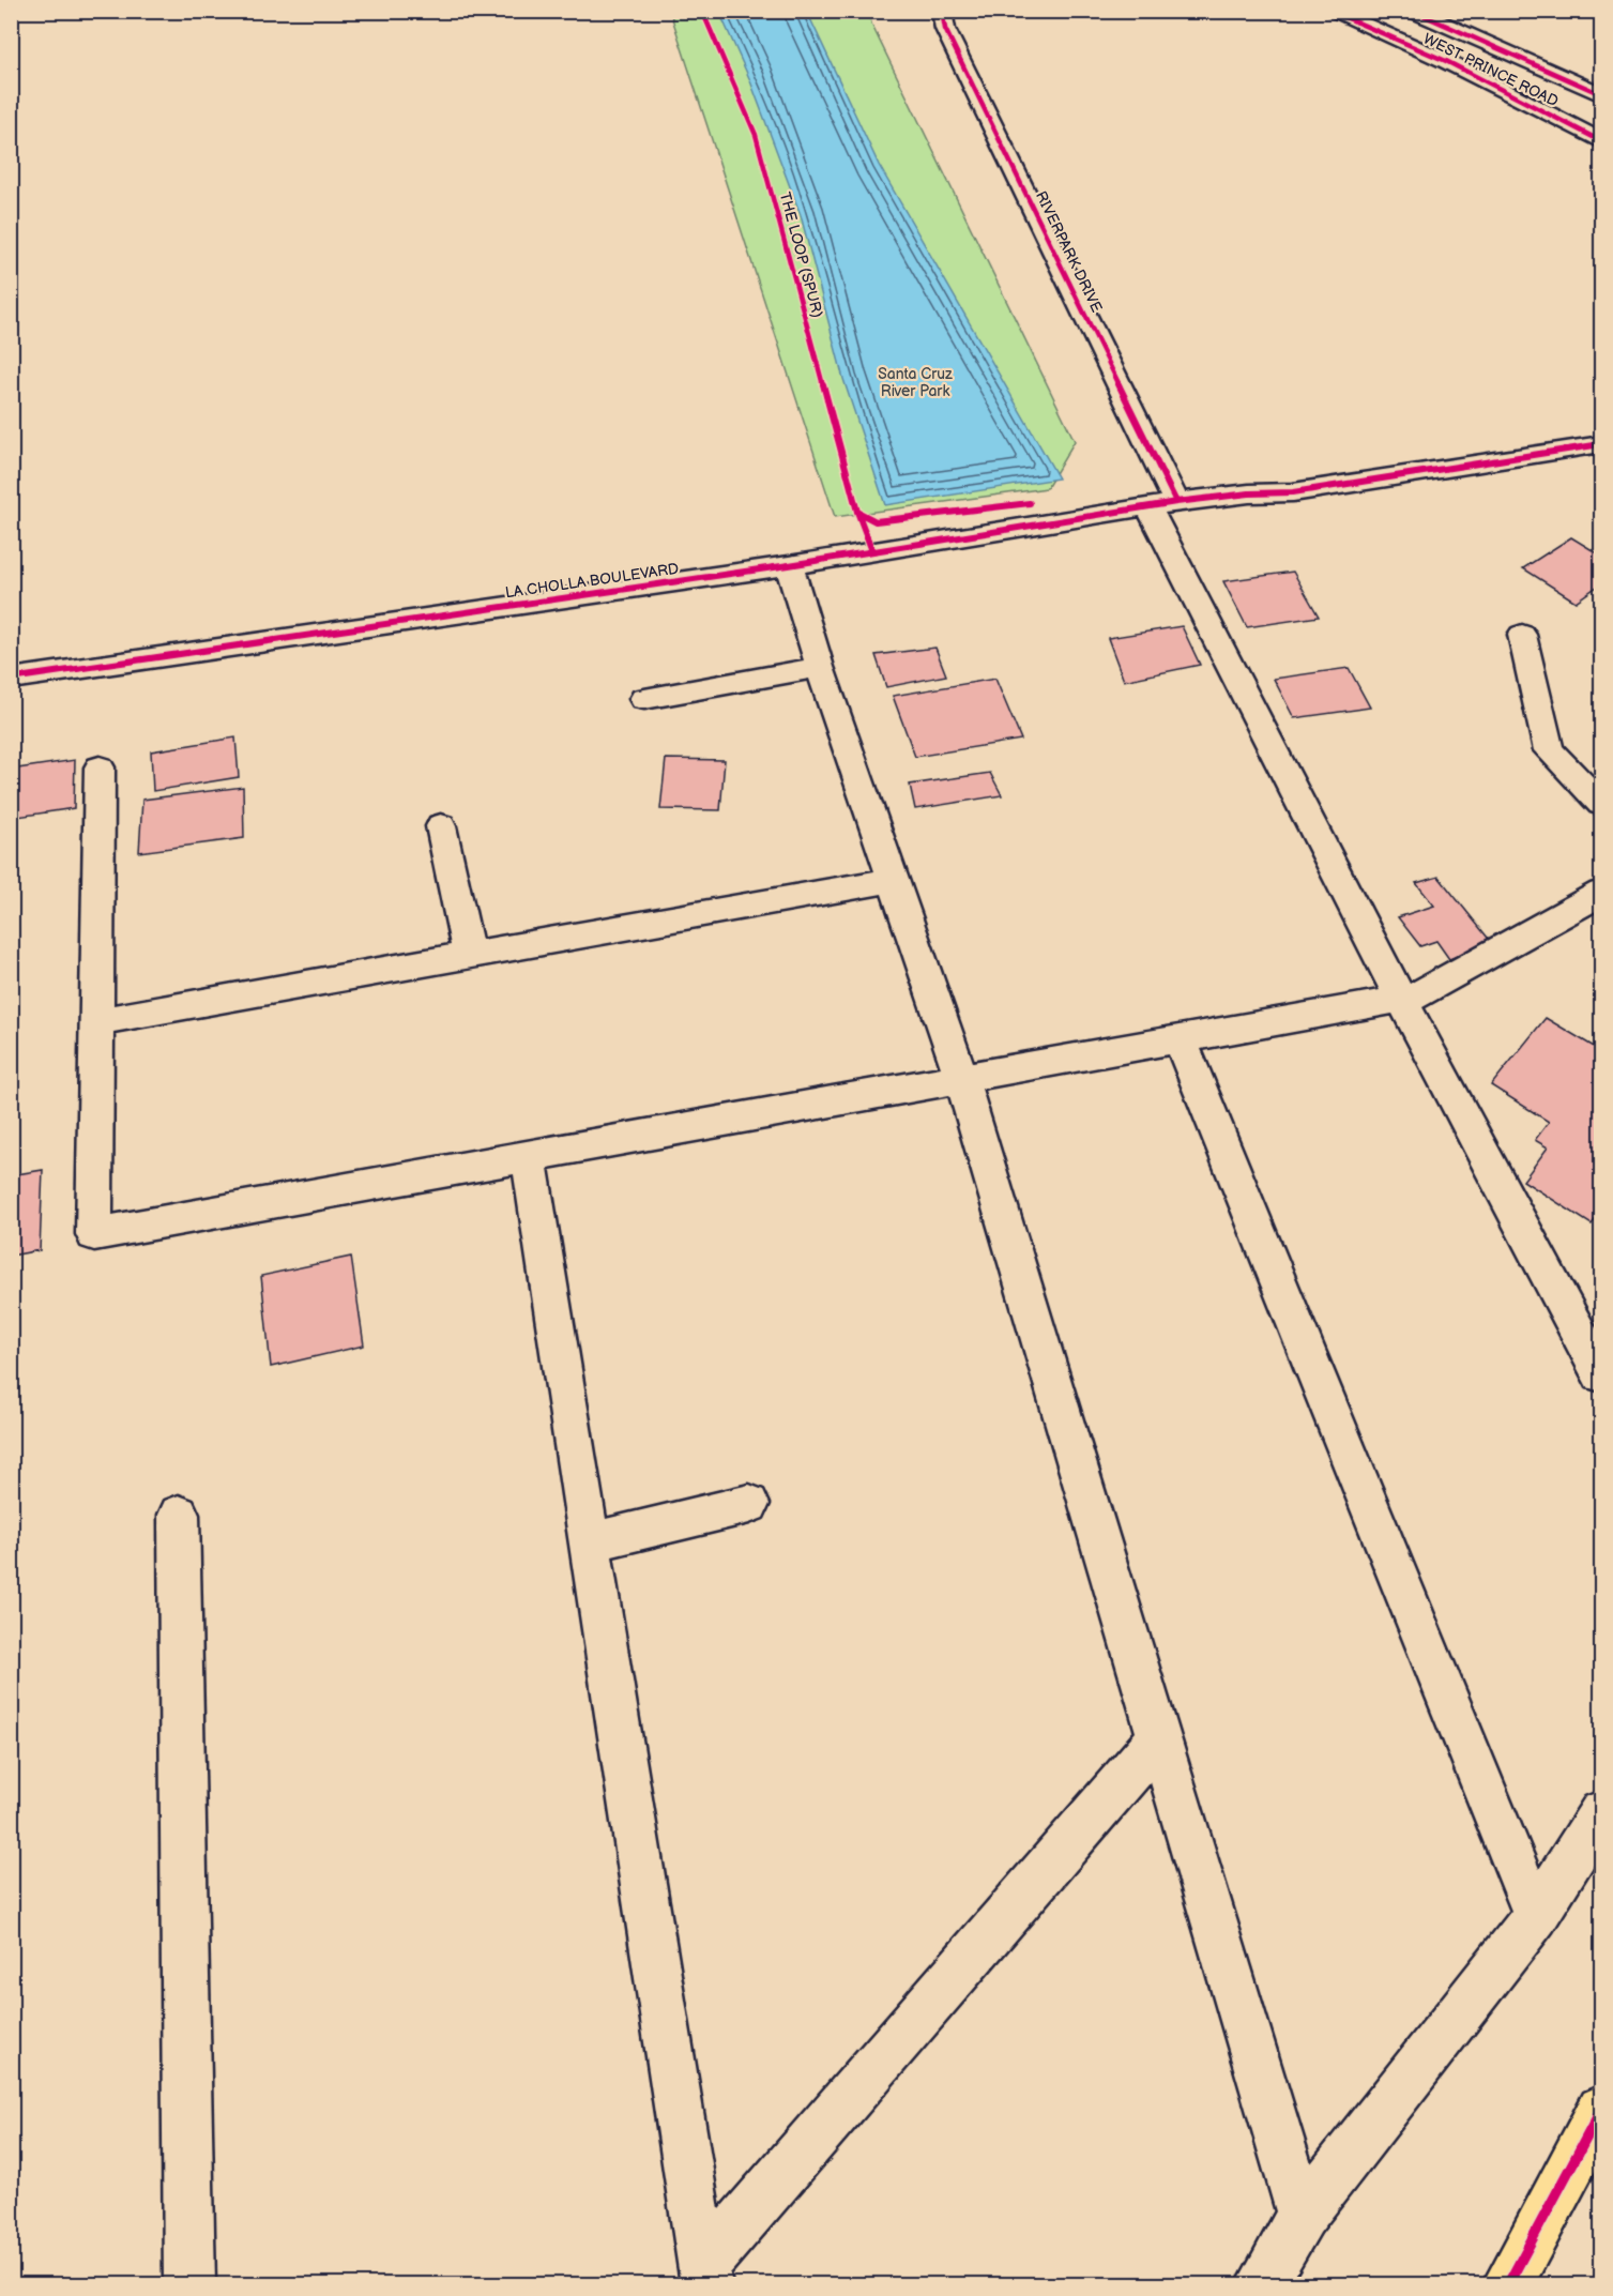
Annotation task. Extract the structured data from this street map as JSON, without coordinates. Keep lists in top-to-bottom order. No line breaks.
{"streets":{"street":["WEST PRINCE ROAD","RIVERPARK DRIVE","LA CHOLLA BOULEVARD"],"cycle path":["THE LOOP (SPUR)"]},"crossings":[["RIVERPARK DRIVE","LA CHOLLA BOULEVARD"]],"parks":["Santa Cruz River Park"]}
